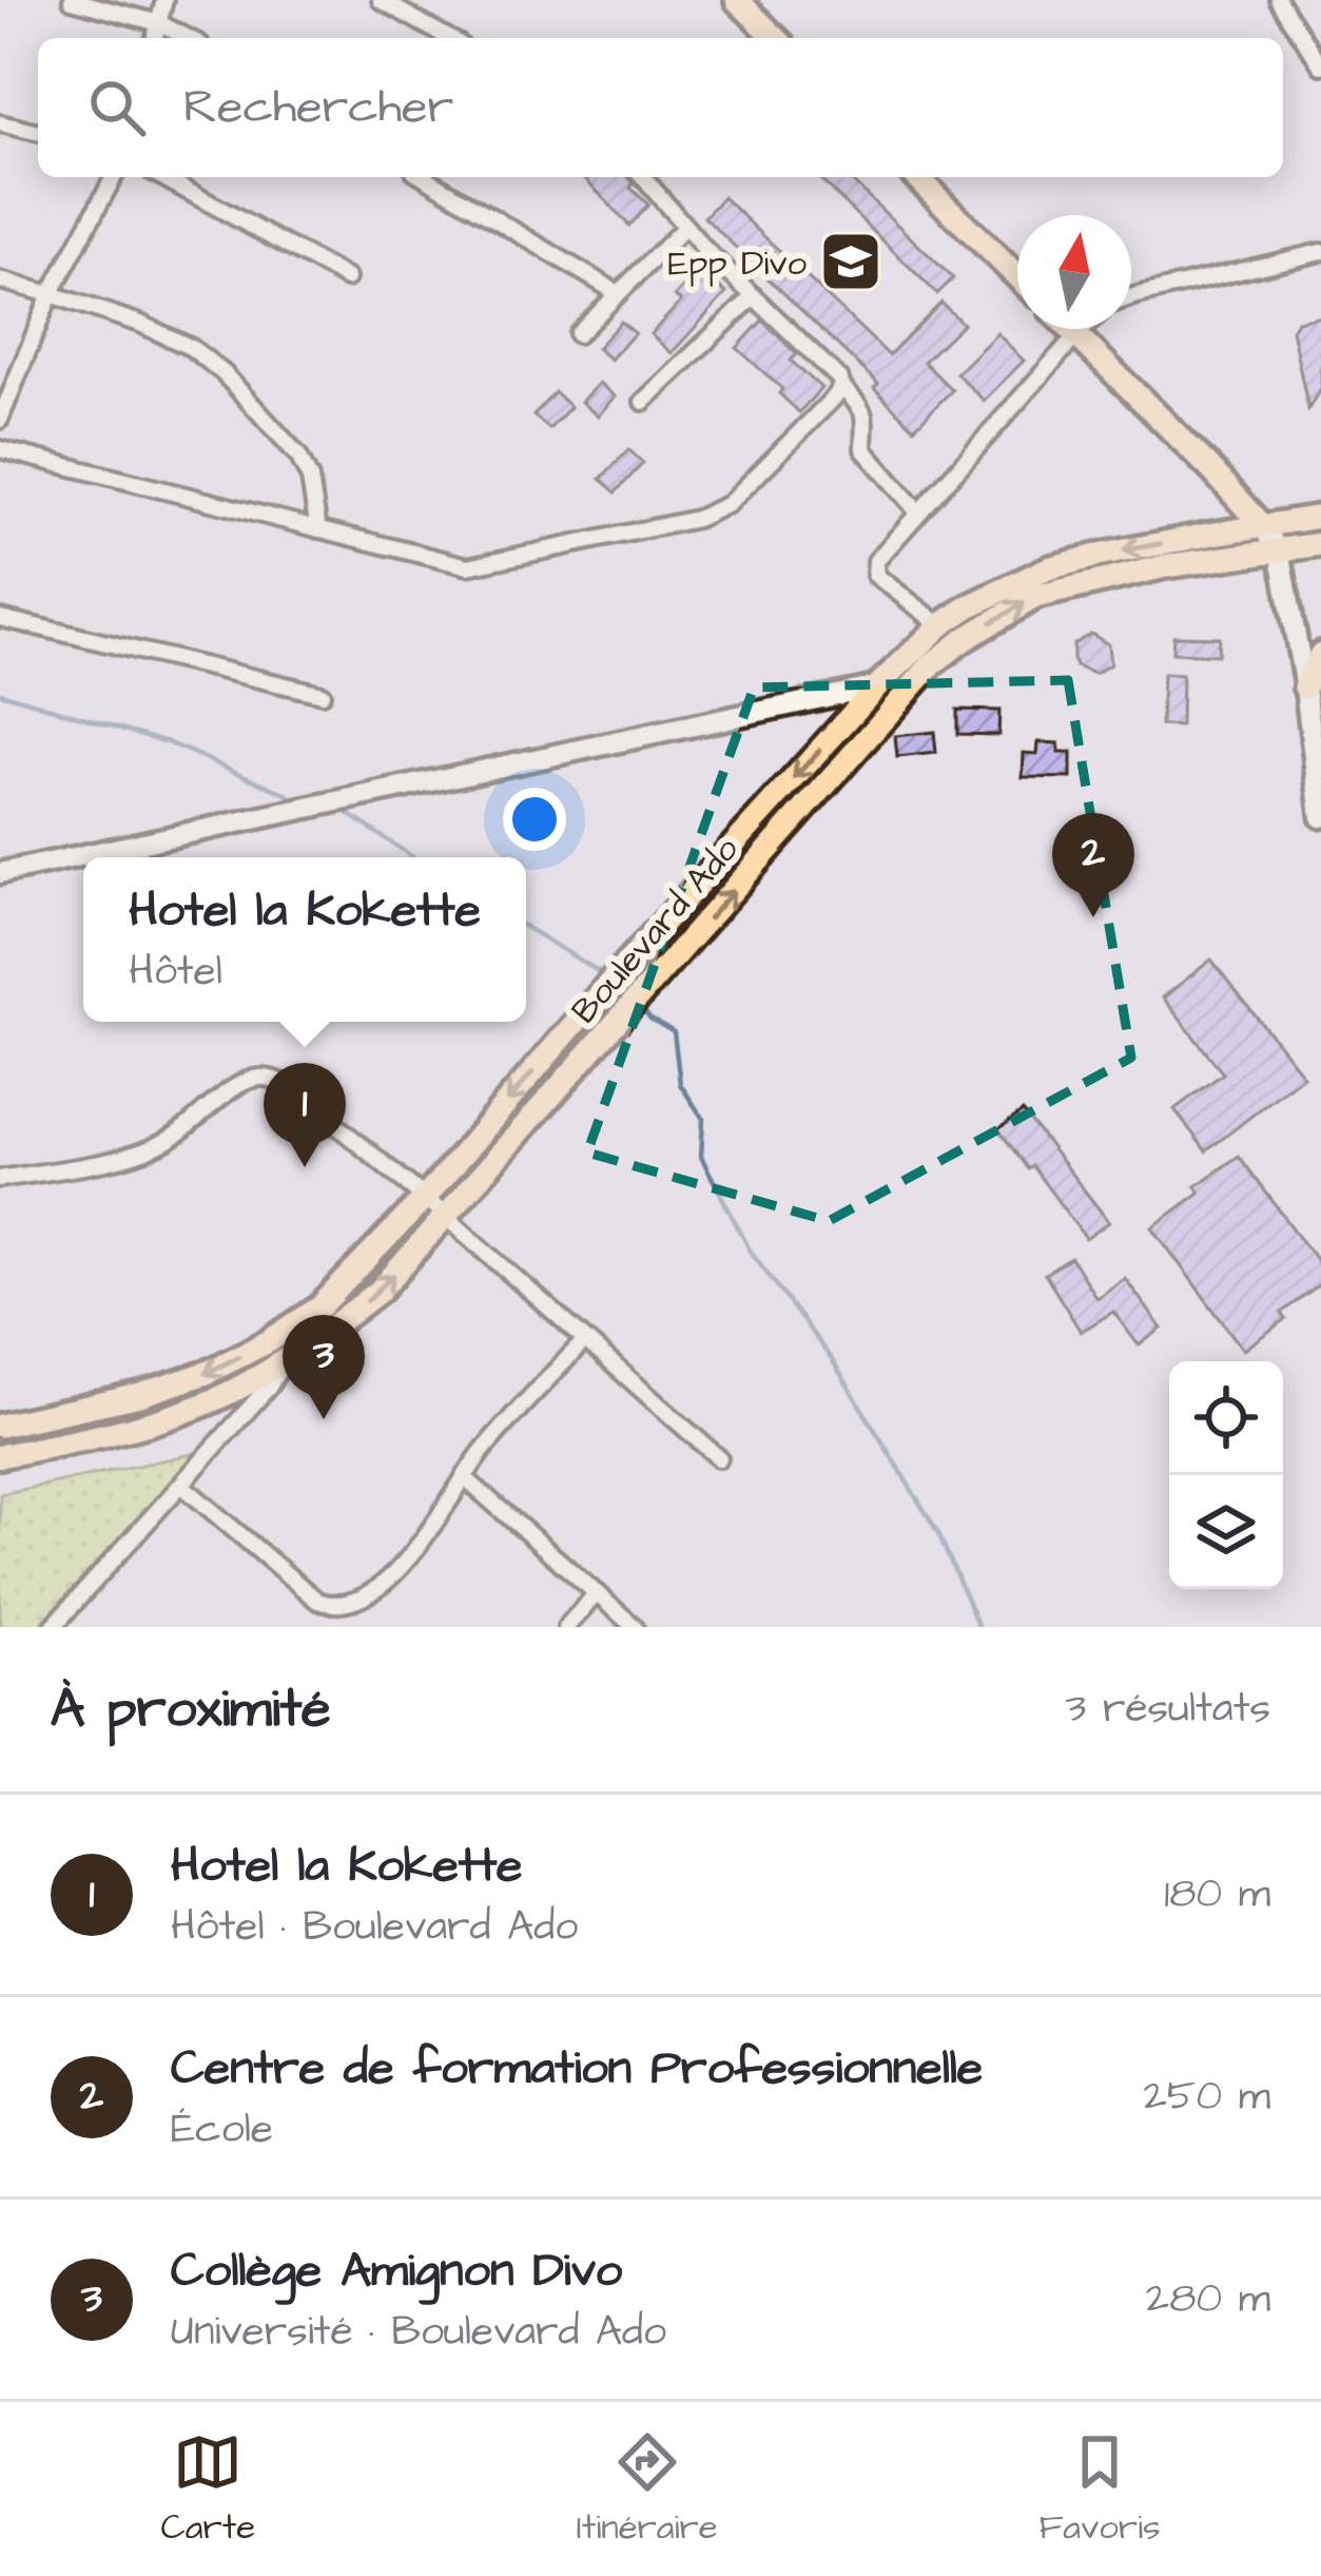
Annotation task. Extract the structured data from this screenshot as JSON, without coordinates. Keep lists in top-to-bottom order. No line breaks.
{"streets":{"main road":["Boulevard Ado"]},"places":{"school or university":["Epp Divo"]},"north":"top","page":{"search":"Rechercher","pins":["2","1","3"],"popup":["Hotel la Kokette","Hôtel"],"heading":["À proximité","3 résultats"],"list":[{"mark":"1","name":"Hotel la Kokette","note":"Hôtel · Boulevard Ado","value":"180 m"},{"mark":"2","name":"Centre de formation Professionnelle","note":"École","value":"250 m"},{"mark":"3","name":"Collège Amignon Divo","note":"Université · Boulevard Ado","value":"280 m"}],"nav":["Carte","Itinéraire","Favoris"]}}
